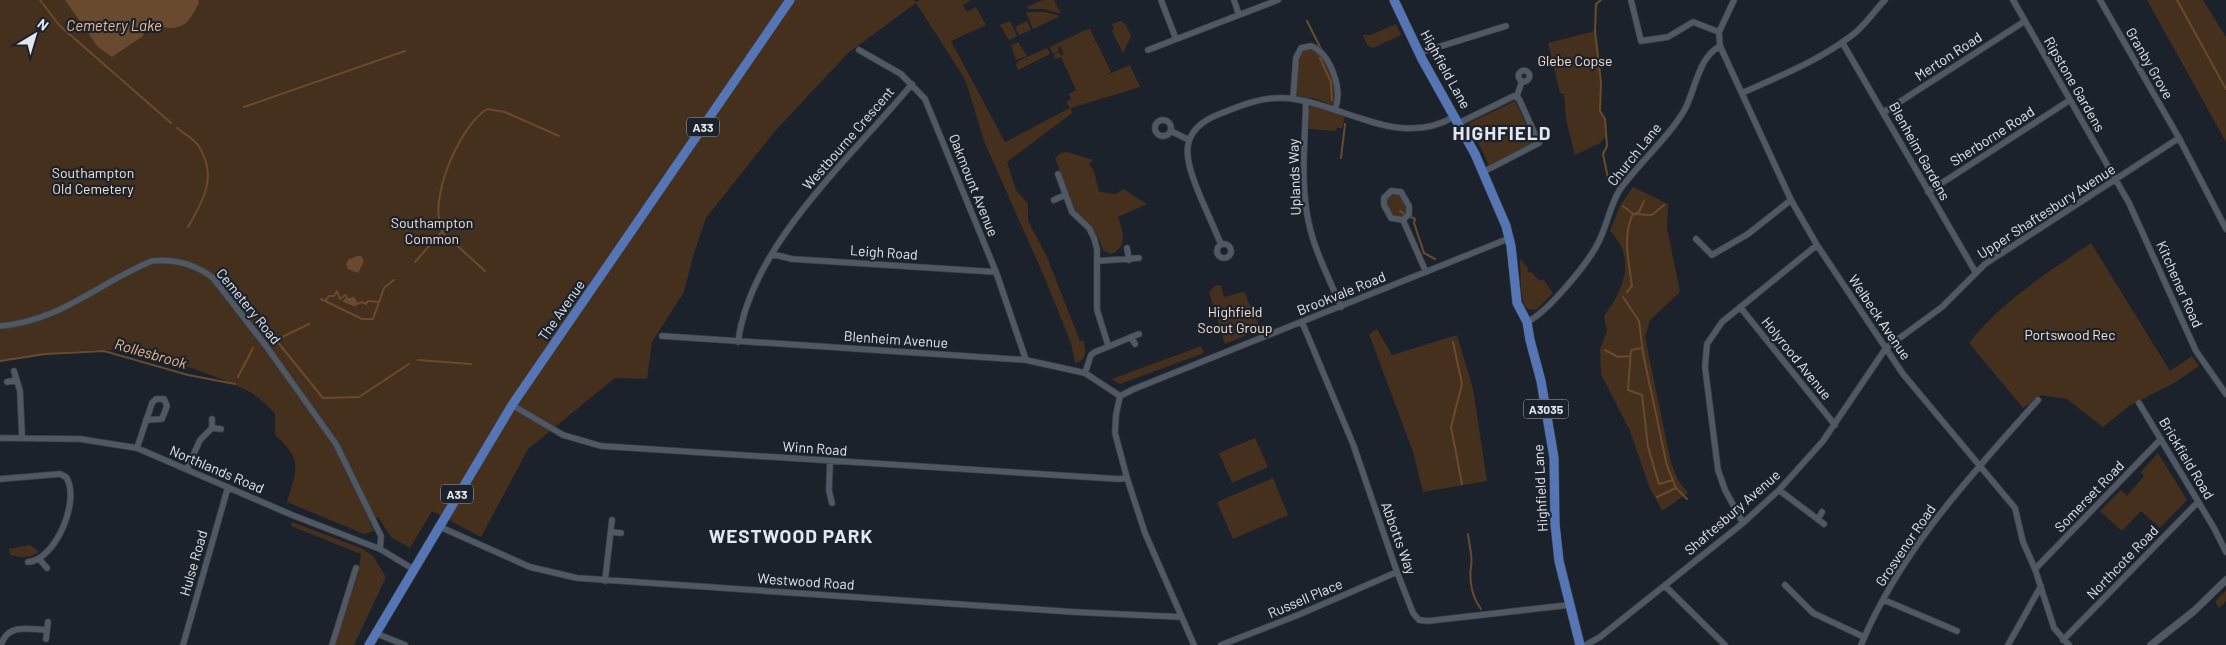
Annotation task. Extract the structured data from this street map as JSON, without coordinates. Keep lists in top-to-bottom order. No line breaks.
{"streets":{"main road":["Highfield Lane","A33","The Avenue","A3035"],"street":["Merton Road","Granby Grove","Ripstone Gardens","Sherborne Road","Westbourne Crescent","Blenheim Gardens","Church Lane","Uplands Way","Oakmount Avenue","Upper Shaftesbury Avenue","Leigh Road","Kitchener Road","Brookvale Road","Cemetery Road","Welbeck Avenue","Blenheim Avenue","Holyrood Avenue","Winn Road","Brickfield Road","Northlands Road","Somerset Road","Shaftesbury Avenue","Abbotts Way","Grosvenor Road","Northcote Road","Hulse Road","Westwood Road","Russell Place"]},"crossings":[["Merton Road","Ripstone Gardens"],["Merton Road","Blenheim Gardens"],["Granby Grove","Upper Shaftesbury Avenue"],["Highfield Lane","Church Lane"],["Highfield Lane","Brookvale Road"],["Highfield Lane","Abbotts Way"],["Ripstone Gardens","Sherborne Road"],["Ripstone Gardens","Upper Shaftesbury Avenue"],["Ripstone Gardens","Kitchener Road"],["Sherborne Road","Blenheim Gardens"],["Westbourne Crescent","Oakmount Avenue"],["Westbourne Crescent","Leigh Road"],["Westbourne Crescent","Blenheim Avenue"],["Blenheim Gardens","Upper Shaftesbury Avenue"],["Church Lane","Welbeck Avenue"],["Uplands Way","Brookvale Road"],["Oakmount Avenue","Leigh Road"],["Oakmount Avenue","Blenheim Avenue"],["Upper Shaftesbury Avenue","Kitchener Road"],["Upper Shaftesbury Avenue","Welbeck Avenue"],["Upper Shaftesbury Avenue","Shaftesbury Avenue"],["Brookvale Road","Blenheim Avenue"],["Brookvale Road","Abbotts Way"],["Cemetery Road","Northlands Road"],["The Avenue","Winn Road"],["The Avenue","Northlands Road"],["The Avenue","Westwood Road"],["Welbeck Avenue","Somerset Road"],["Welbeck Avenue","Shaftesbury Avenue"],["Welbeck Avenue","Grosvenor Road"],["Welbeck Avenue","Northcote Road"],["Holyrood Avenue","Shaftesbury Avenue"],["Brickfield Road","Somerset Road"],["Brickfield Road","Northcote Road"],["Northlands Road","Hulse Road"],["Abbotts Way","Russell Place"]],"districts":["HIGHFIELD","WESTWOOD PARK"],"water":["Cemetery Lake","Rollesbrook"],"parks":["Glebe Copse","Southampton Old Cemetery","Southampton Common","Highfield Scout Group","Portswood Rec"],"north":"top right"}
